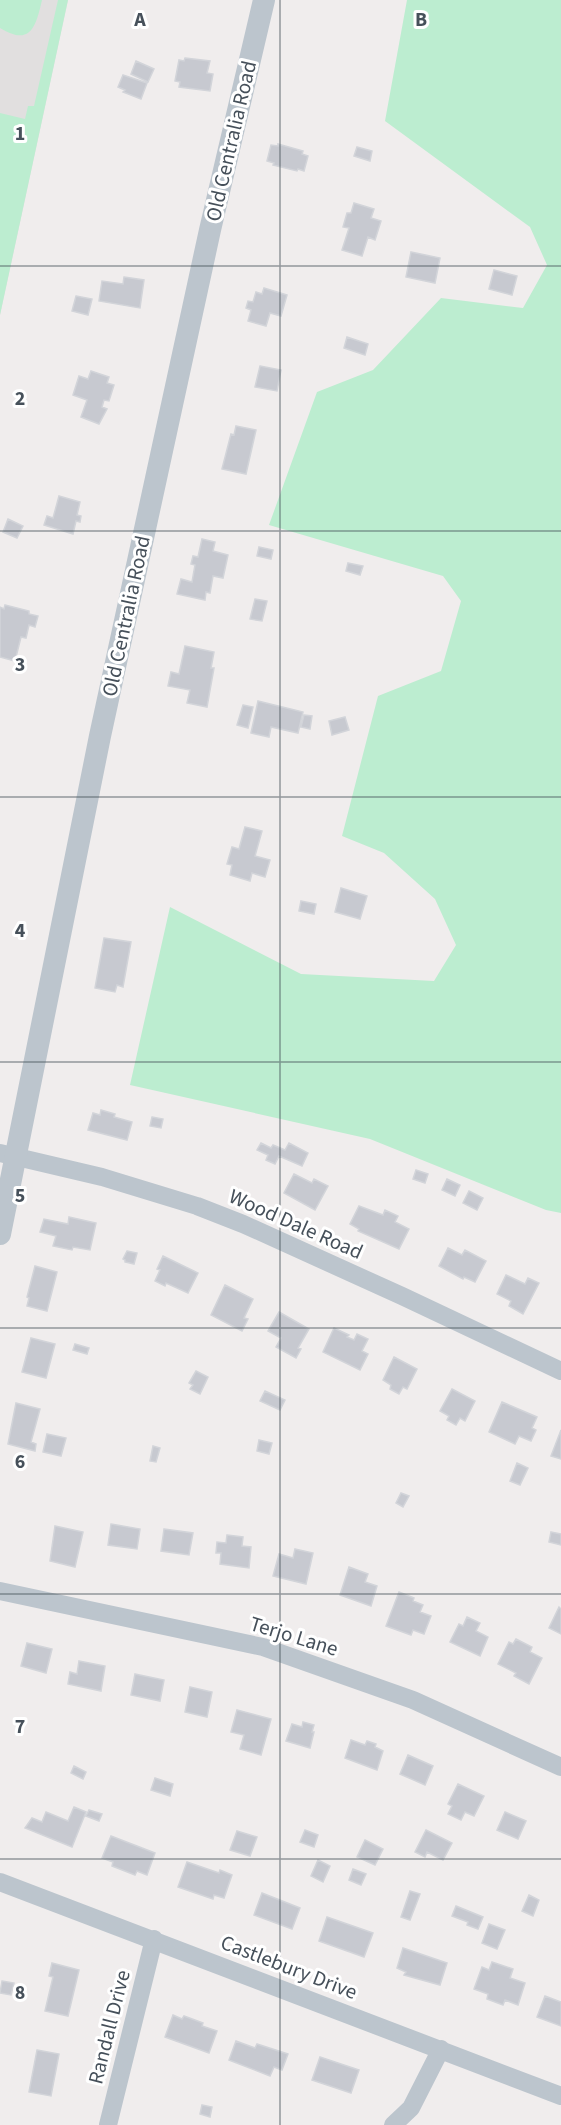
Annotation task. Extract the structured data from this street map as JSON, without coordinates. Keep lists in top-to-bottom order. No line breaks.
{"streets":{"street":["Old Centralia Road","Wood Dale Road","Terjo Lane","Castlebury Drive","Randall Drive"]},"crossings":[["Old Centralia Road","Wood Dale Road"],["Castlebury Drive","Randall Drive"]],"grid":{"columns":["A","B"],"rows":["1","2","3","4","5","6","7","8"]}}
